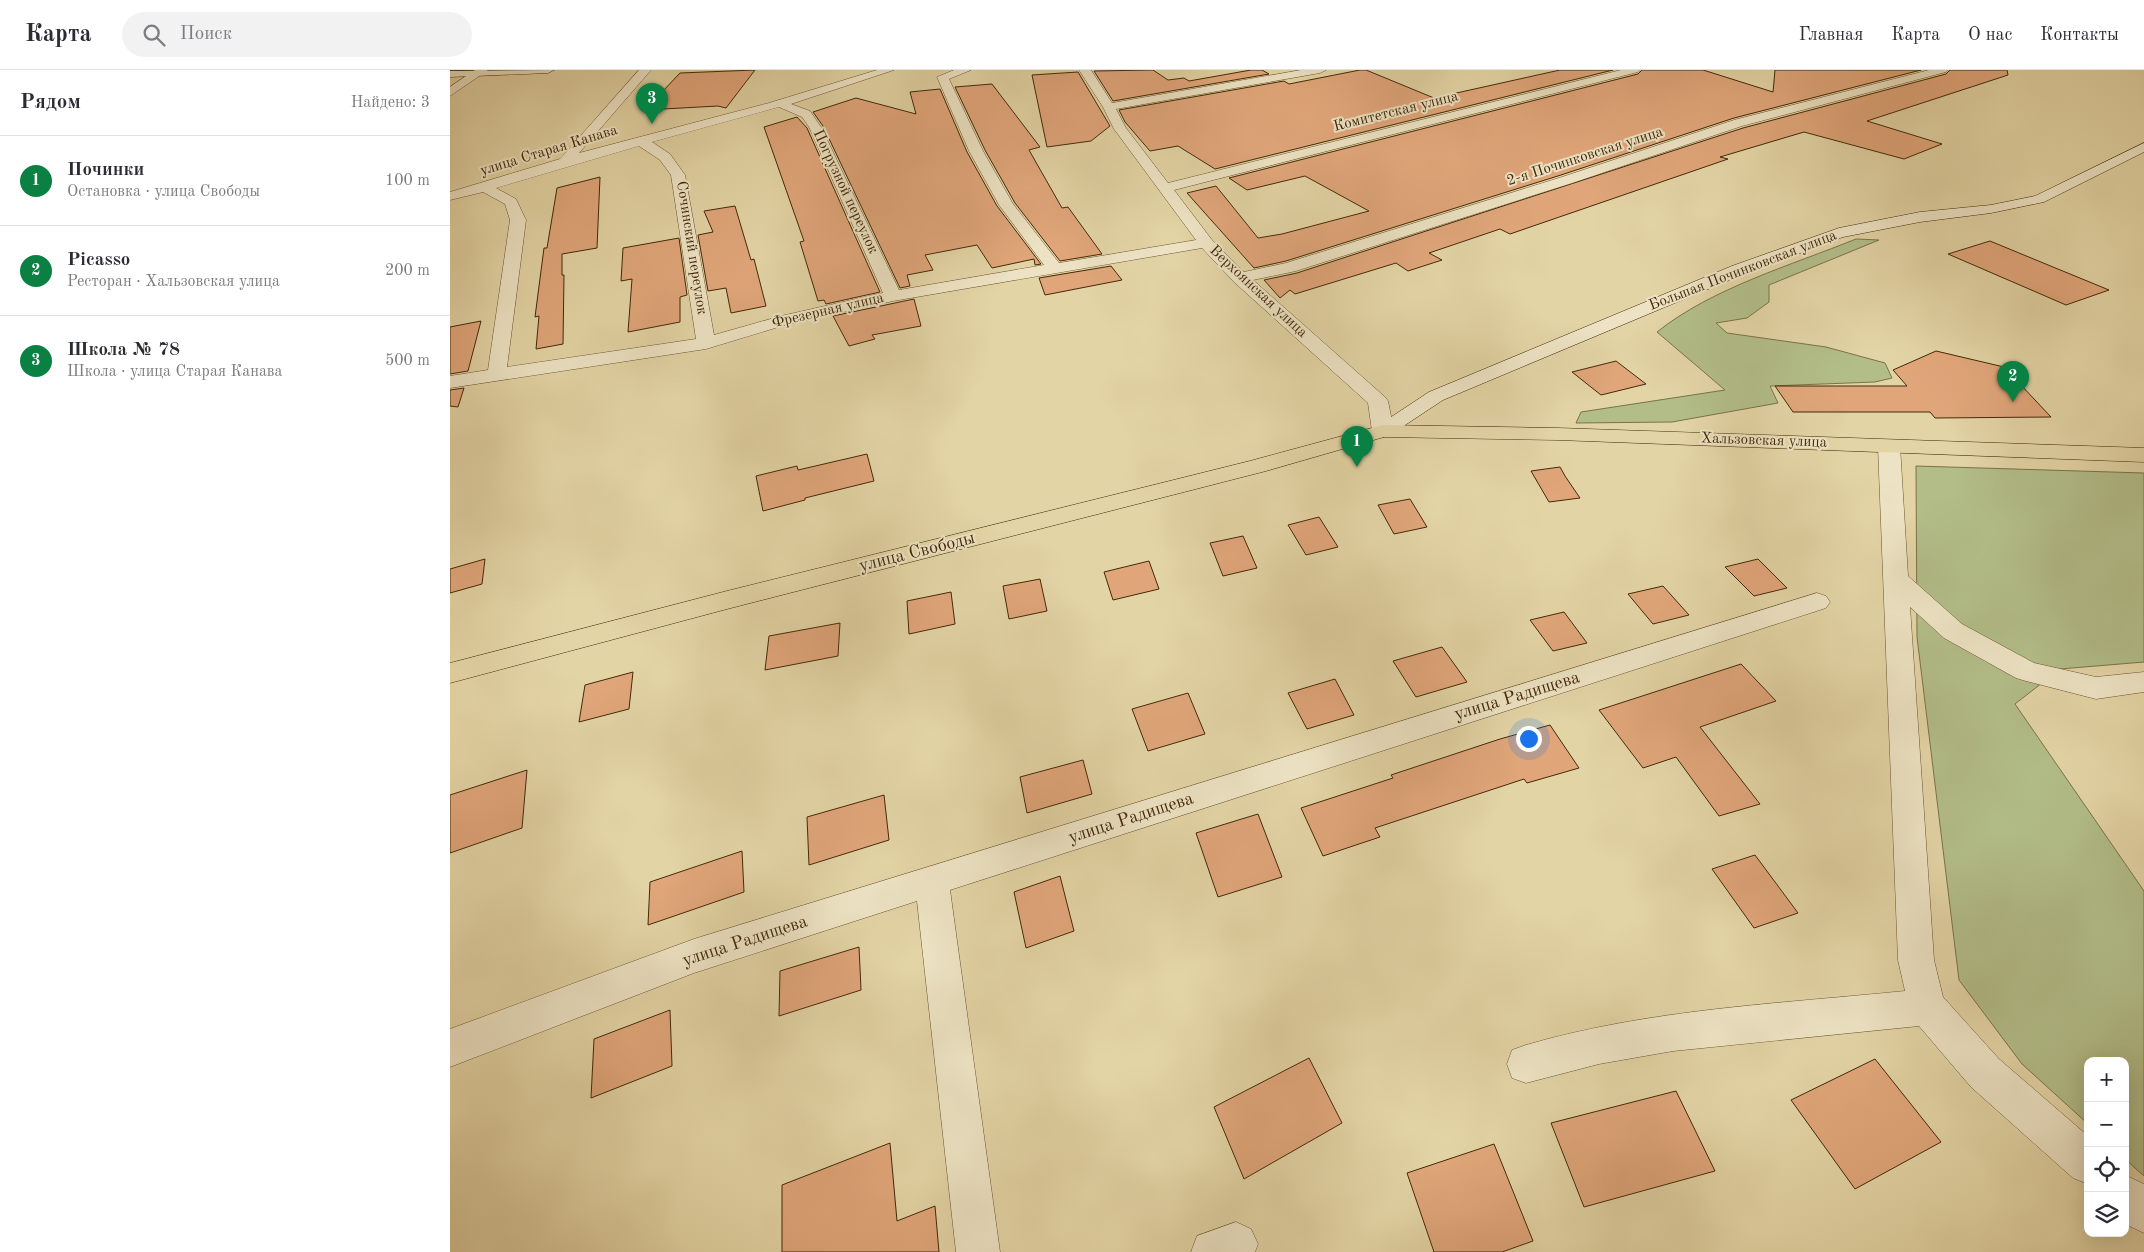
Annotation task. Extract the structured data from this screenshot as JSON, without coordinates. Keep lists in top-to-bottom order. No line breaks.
{"streets":{"main road":["Хальзовская улица","улица Свободы"],"street":["Комитетская улица","улица Старая Канава","2-я Починковская улица","Погрузной переулок","Сочинский переулок","Большая Починковская улица","Верхоянская улица","Фрезерная улица","улица Радищева"]},"crossings":[["Комитетская улица","Верхоянская улица"],["улица Старая Канава","Погрузной переулок"],["улица Старая Канава","Сочинский переулок"],["2-я Починковская улица","Верхоянская улица"],["Погрузной переулок","Фрезерная улица"],["Сочинский переулок","Фрезерная улица"],["Большая Починковская улица","Верхоянская улица"],["Большая Починковская улица","Хальзовская улица"],["Большая Починковская улица","улица Свободы"],["Верхоянская улица","Фрезерная улица"],["Верхоянская улица","Хальзовская улица"],["Верхоянская улица","улица Свободы"],["Хальзовская улица","улица Свободы"]],"page":{"header":"Карта","search":"Поиск","nav":["Главная","Карта","О нас","Контакты"],"heading":["Рядом","Найдено: 3"],"pins":["3","2","1"],"list":[{"mark":"1","name":"Починки","note":"Остановка · улица Свободы","value":"100 m"},{"mark":"2","name":"Picasso","note":"Ресторан · Хальзовская улица","value":"200 m"},{"mark":"3","name":"Школа № 78","note":"Школа · улица Старая Канава","value":"500 m"}],"map_buttons":["+","−"]}}
